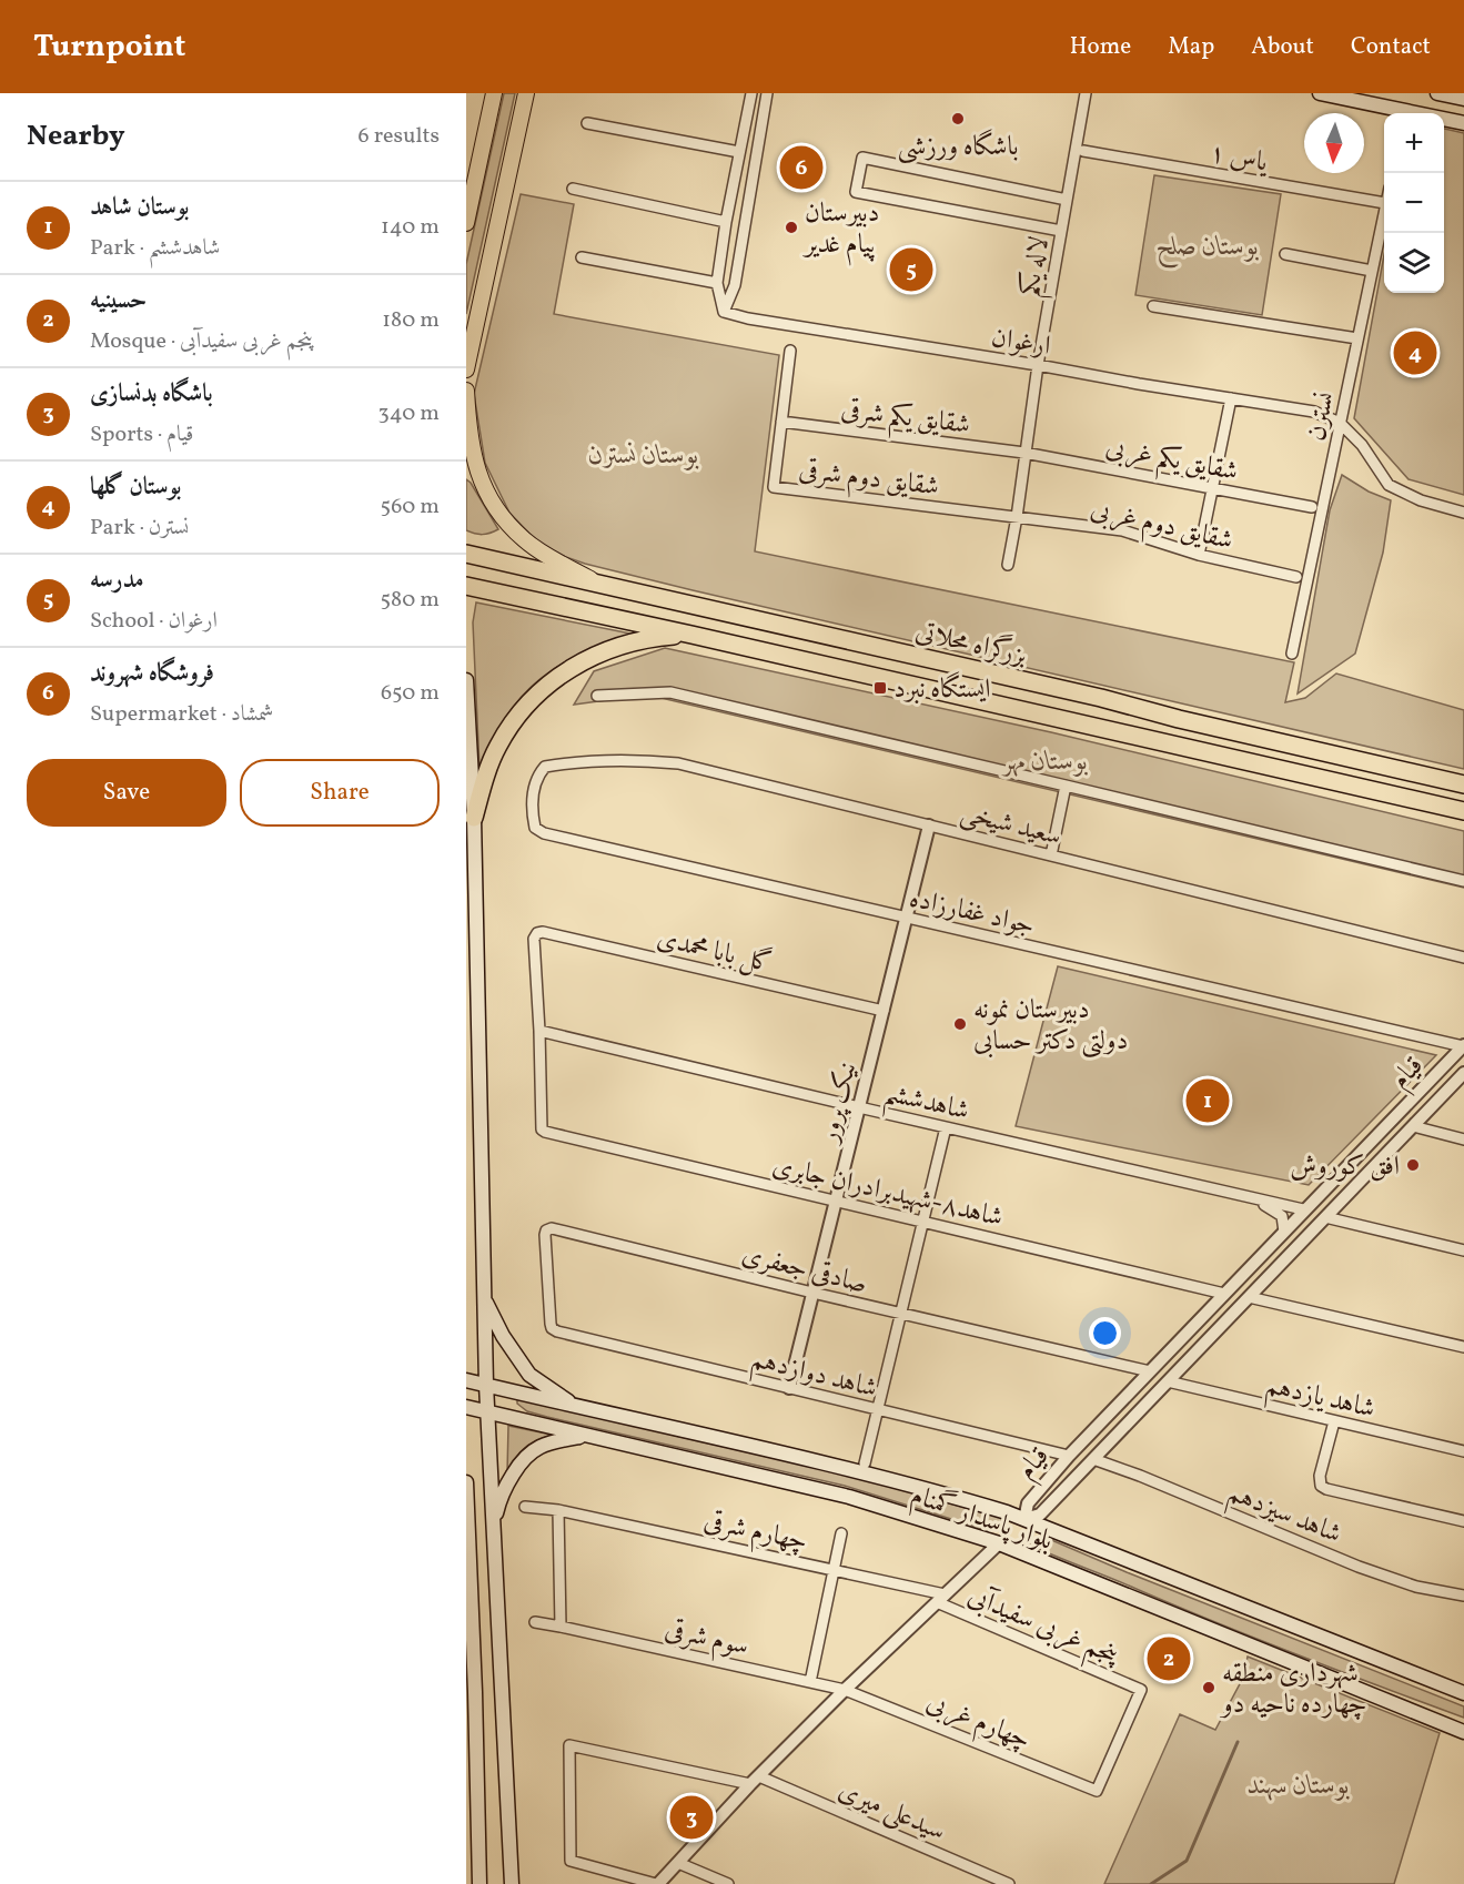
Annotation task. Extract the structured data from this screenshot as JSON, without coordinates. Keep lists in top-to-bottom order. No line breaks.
{"streets":{"highway":["بزرگراه محلاتی"],"main road":["بلوار پاسدار گمنام"],"street":["یاس ۱","لاله یکم","ارغوان","شقایق یکم شرقی","نسترن","شقایق یکم غربی","شقایق دوم شرقی","شقایق دوم غربی","سعید شیخی","جواد غفارزاده","گل بابا محمدی","قیام","شاهدششم","نیک پرور","شاهد۸-شهیدبرادران جابری","صادقی جعفری","شاهد دوازدهم","شاهد یازدهم","شاهد سیزدهم","چهارم شرقی","پنجم غربی سفیدآبی","سوم شرقی","چهارم غربی","سیدعلی میری"]},"crossings":[["لاله یکم","ارغوان"],["لاله یکم","شقایق یکم شرقی"],["لاله یکم","شقایق یکم غربی"],["لاله یکم","شقایق دوم شرقی"],["لاله یکم","شقایق دوم غربی"],["ارغوان","نسترن"],["شقایق یکم شرقی","شقایق یکم غربی"],["شقایق یکم شرقی","شقایق دوم شرقی"],["شقایق دوم شرقی","شقایق دوم غربی"],["سعید شیخی","جواد غفارزاده"],["سعید شیخی","نیک پرور"],["جواد غفارزاده","قیام"],["جواد غفارزاده","نیک پرور"],["گل بابا محمدی","شاهدششم"],["گل بابا محمدی","نیک پرور"],["گل بابا محمدی","شاهد۸-شهیدبرادران جابری"],["قیام","شاهدششم"],["قیام","شاهد۸-شهیدبرادران جابری"],["قیام","صادقی جعفری"],["قیام","شاهد دوازدهم"],["قیام","شاهد یازدهم"],["قیام","شاهد سیزدهم"],["قیام","بلوار پاسدار گمنام"],["شاهدششم","نیک پرور"],["شاهدششم","شاهد۸-شهیدبرادران جابری"],["نیک پرور","شاهد۸-شهیدبرادران جابری"],["نیک پرور","صادقی جعفری"],["نیک پرور","شاهد دوازدهم"],["صادقی جعفری","شاهد دوازدهم"],["چهارم شرقی","پنجم غربی سفیدآبی"],["پنجم غربی سفیدآبی","چهارم غربی"],["سوم شرقی","چهارم غربی"]],"parks":["بوستان صلح","بوستان نسترن","بوستان مهر","بوستان سهند"],"places":{"other":["باشگاه ورزشی","دبیرستان پیام غدیر","دبیرستان نمونه دولتی دکتر حسابی","افق کوروش","شهرداری منطقه چهارده ناحیه دو"],"transit":["ایستگاه نبرد"]},"north":"bottom","page":{"header":"Turnpoint","nav":["Home","Map","About","Contact"],"heading":["Nearby","6 results"],"map_buttons":["+","−"],"pins":["6","5","4","1","2","3"],"list":[{"mark":"1","name":"بوستان شاهد","note":"Park · شاهدششم","value":"140 m"},{"mark":"2","name":"حسینیه","note":"Mosque · پنجم غربی سفیدآبی","value":"180 m"},{"mark":"3","name":"باشگاه بدنسازی","note":"Sports · قیام","value":"340 m"},{"mark":"4","name":"بوستان گلها","note":"Park · نسترن","value":"560 m"},{"mark":"5","name":"مدرسه","note":"School · ارغوان","value":"580 m"},{"mark":"6","name":"فروشگاه شهروند","note":"Supermarket · شمشاد","value":"650 m"}],"buttons":["Save","Share"]}}
